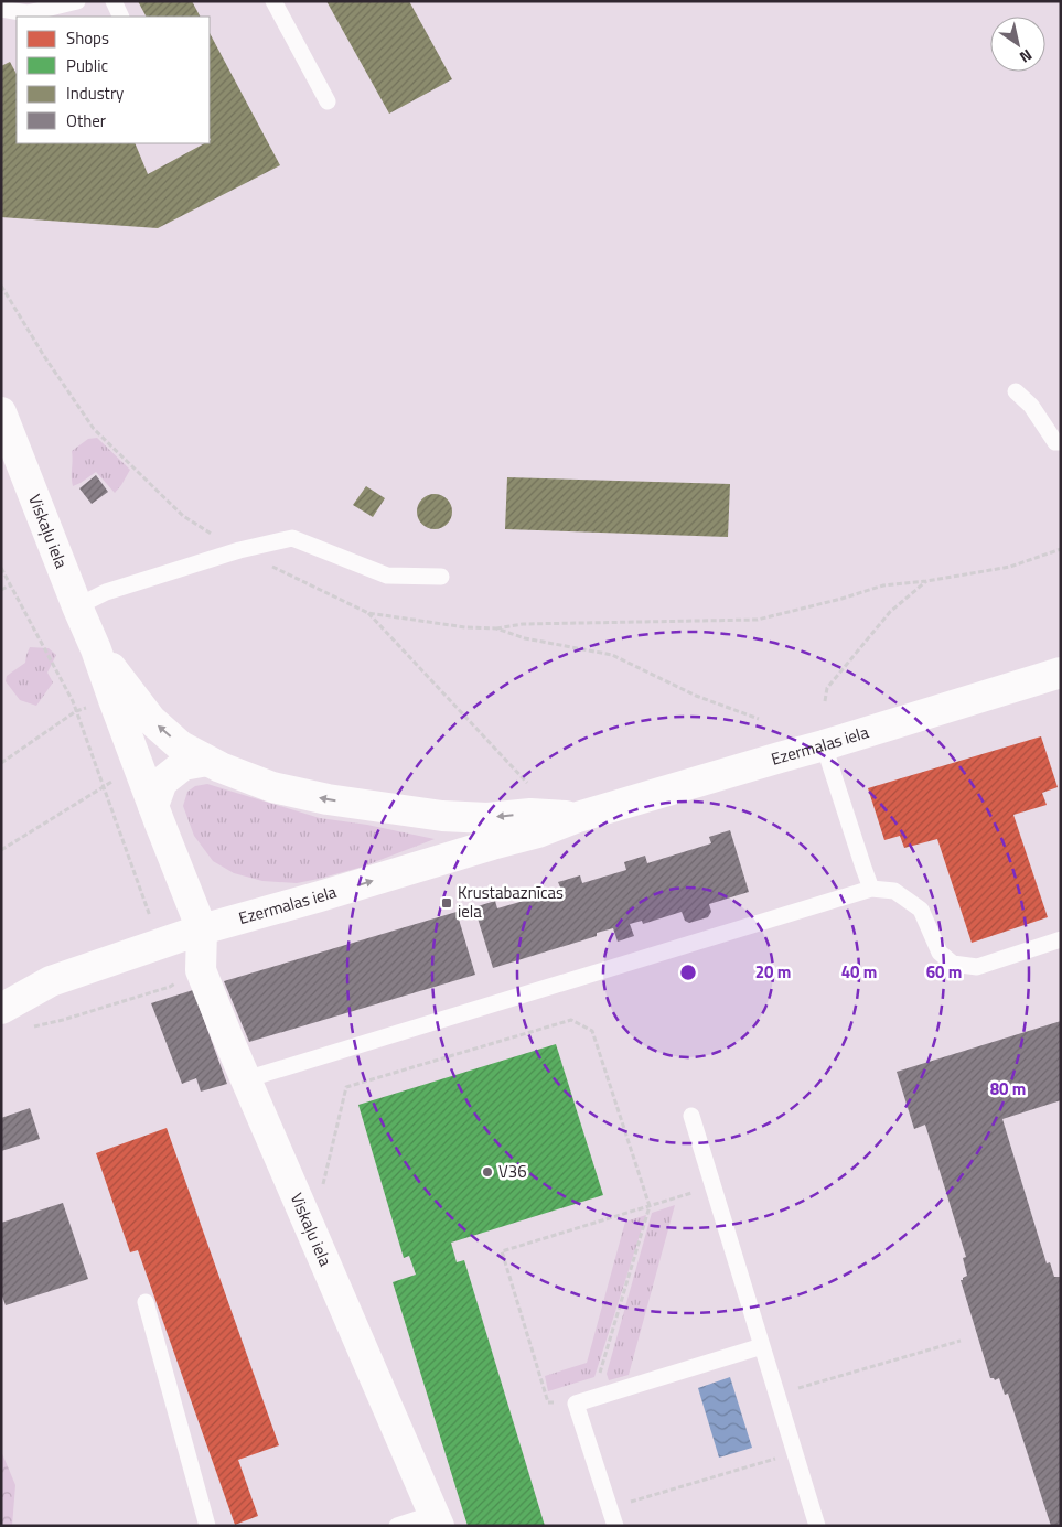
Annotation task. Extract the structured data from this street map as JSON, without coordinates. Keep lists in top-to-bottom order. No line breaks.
{"streets":{"street":["Viskaļu iela","Ezermalas iela"]},"crossings":[["Viskaļu iela","Ezermalas iela"]],"places":{"transit":["Krustabaznīcas iela"],"other":["V36"]},"legend":["Shops","Public","Industry","Other"],"north":"bottom right","rings":["20 m","40 m","60 m","80 m"]}
